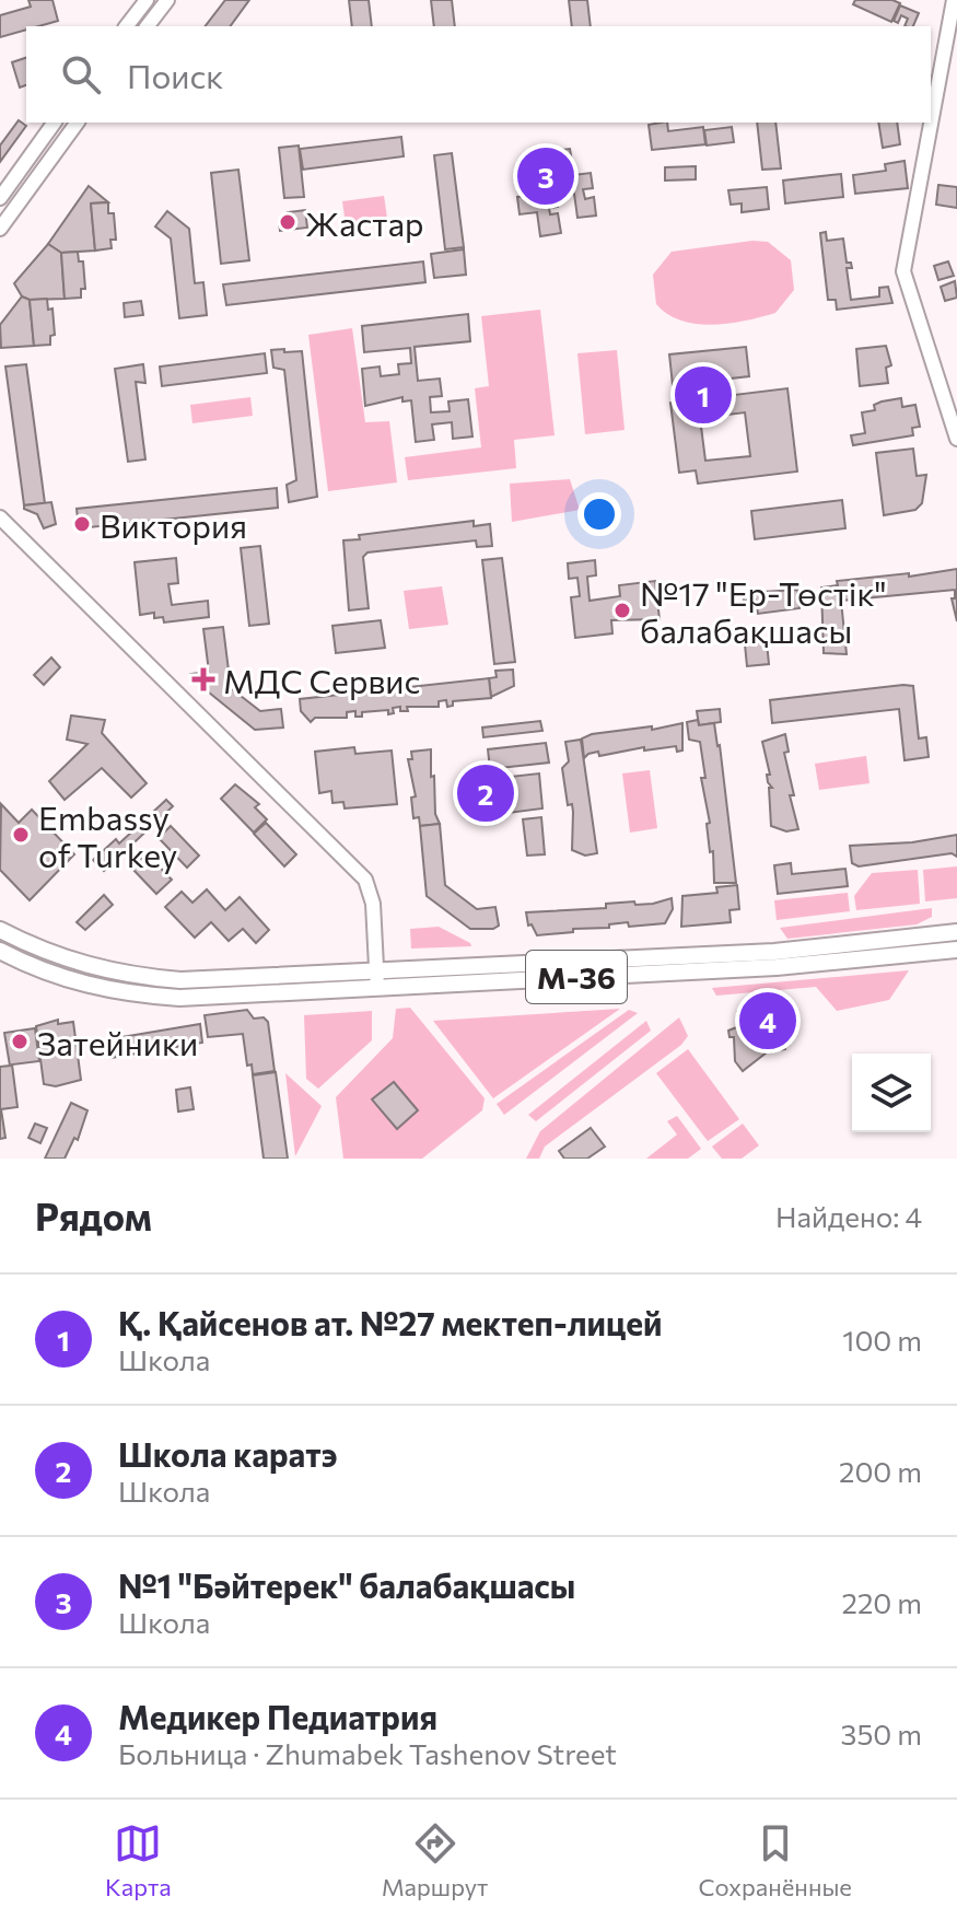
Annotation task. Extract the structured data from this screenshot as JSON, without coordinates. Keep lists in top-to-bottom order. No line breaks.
{"streets":{"main road":["M-36"]},"places":{"other":["Жастар","Виктория","№17 \"Ер-Төстік\" балабақшасы","Embassy of Turkey","Затейники"],"health":["МДС Сервис"]},"page":{"search":"Поиск","pins":["3","1","2","4"],"heading":["Рядом","Найдено: 4"],"list":[{"mark":"1","name":"Қ. Қайсенов ат. №27 мектеп-лицей","note":"Школа","value":"100 m"},{"mark":"2","name":"Школа каратэ","note":"Школа","value":"200 m"},{"mark":"3","name":"№1 \"Бәйтерек\" балабақшасы","note":"Школа","value":"220 m"},{"mark":"4","name":"Медикер Педиатрия","note":"Больница · Zhumabek Tashenov Street","value":"350 m"}],"nav":["Карта","Маршрут","Сохранённые"]}}
